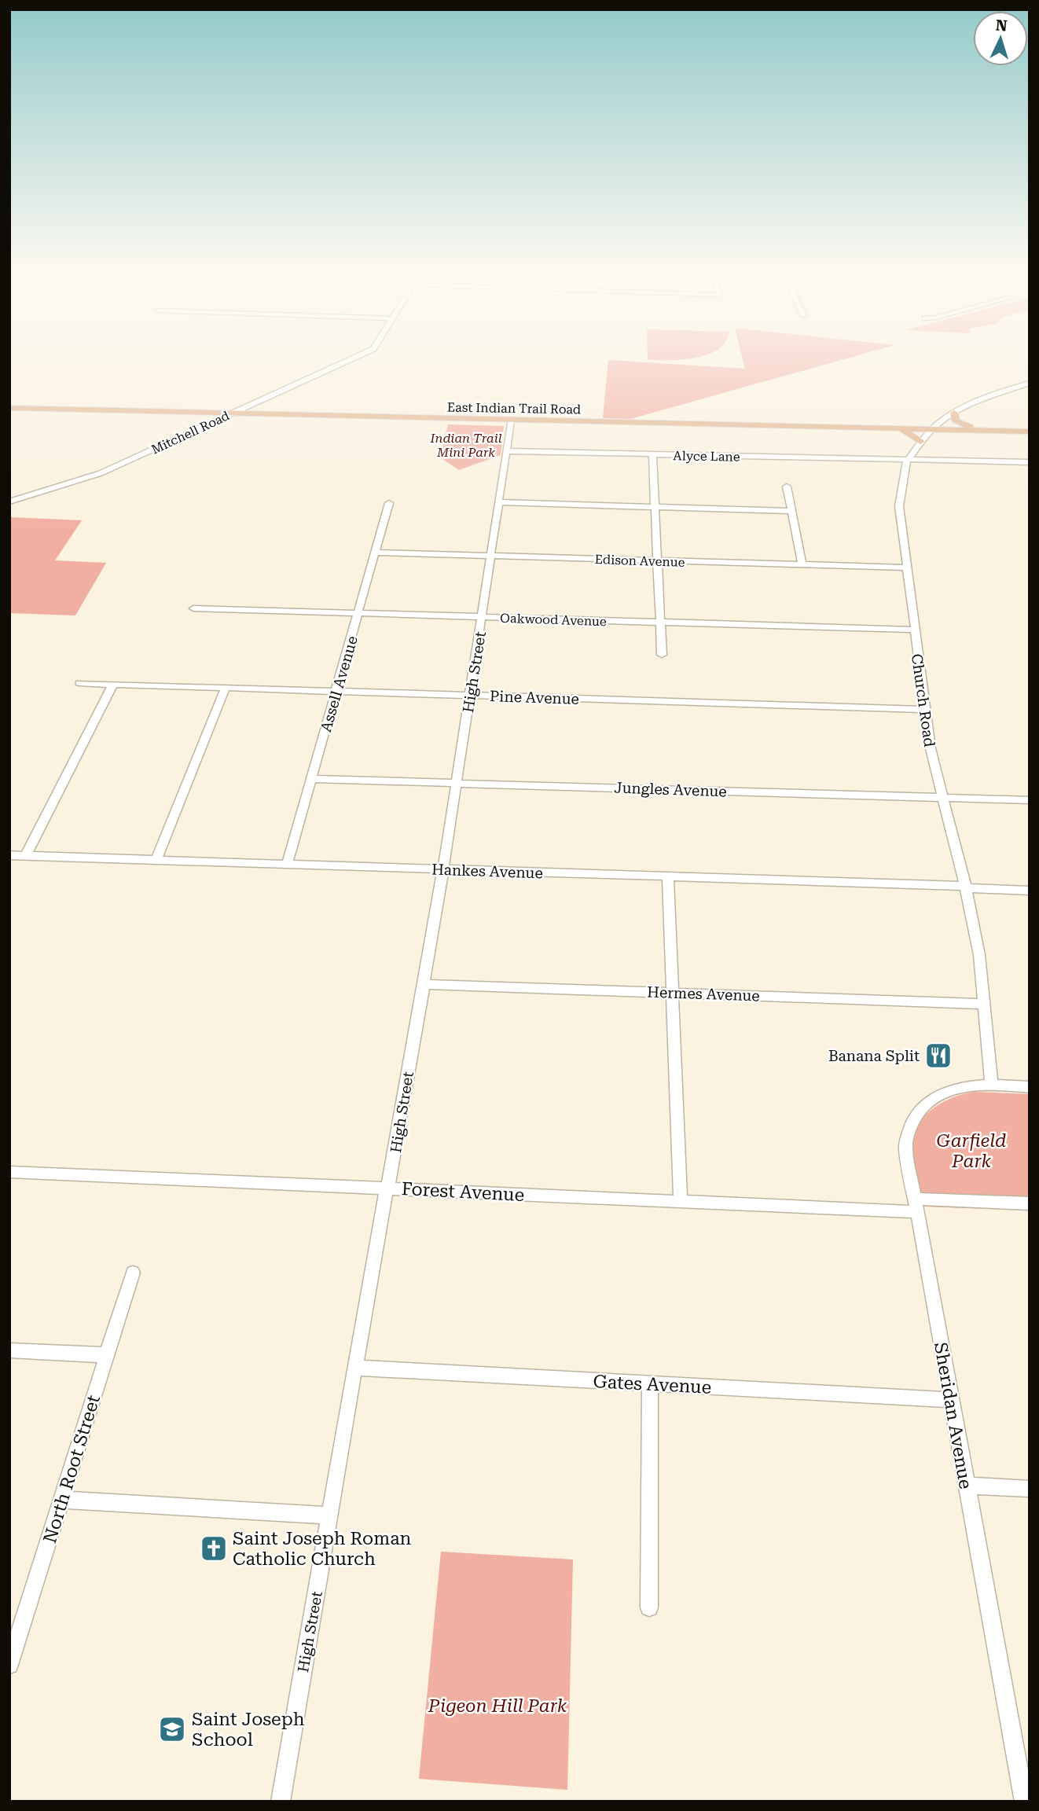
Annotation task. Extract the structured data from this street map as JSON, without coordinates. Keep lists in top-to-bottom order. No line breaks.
{"streets":{"main road":["East Indian Trail Road"],"street":["Mitchell Road","Alyce Lane","Edison Avenue","Oakwood Avenue","High Street","Assell Avenue","Pine Avenue","Church Road","Jungles Avenue","Hankes Avenue","Hermes Avenue","Forest Avenue","Gates Avenue","Sheridan Avenue","North Root Street"]},"crossings":[["East Indian Trail Road","Mitchell Road"],["East Indian Trail Road","High Street"],["East Indian Trail Road","Church Road"],["Alyce Lane","High Street"],["Alyce Lane","Church Road"],["Edison Avenue","High Street"],["Edison Avenue","Assell Avenue"],["Edison Avenue","Church Road"],["Oakwood Avenue","High Street"],["Oakwood Avenue","Assell Avenue"],["Oakwood Avenue","Church Road"],["High Street","Pine Avenue"],["High Street","Jungles Avenue"],["High Street","Hankes Avenue"],["High Street","Hermes Avenue"],["High Street","Forest Avenue"],["High Street","Gates Avenue"],["Assell Avenue","Pine Avenue"],["Assell Avenue","Jungles Avenue"],["Assell Avenue","Hankes Avenue"],["Pine Avenue","Church Road"],["Church Road","Jungles Avenue"],["Church Road","Hankes Avenue"],["Church Road","Hermes Avenue"],["Church Road","Sheridan Avenue"],["Forest Avenue","Sheridan Avenue"],["Gates Avenue","Sheridan Avenue"]],"parks":["Indian Trail Mini Park","Garfield Park","Pigeon Hill Park"],"places":{"restaurant":["Banana Split"],"church":["Saint Joseph Roman Catholic Church"],"school or university":["Saint Joseph School"]},"north":"top"}
